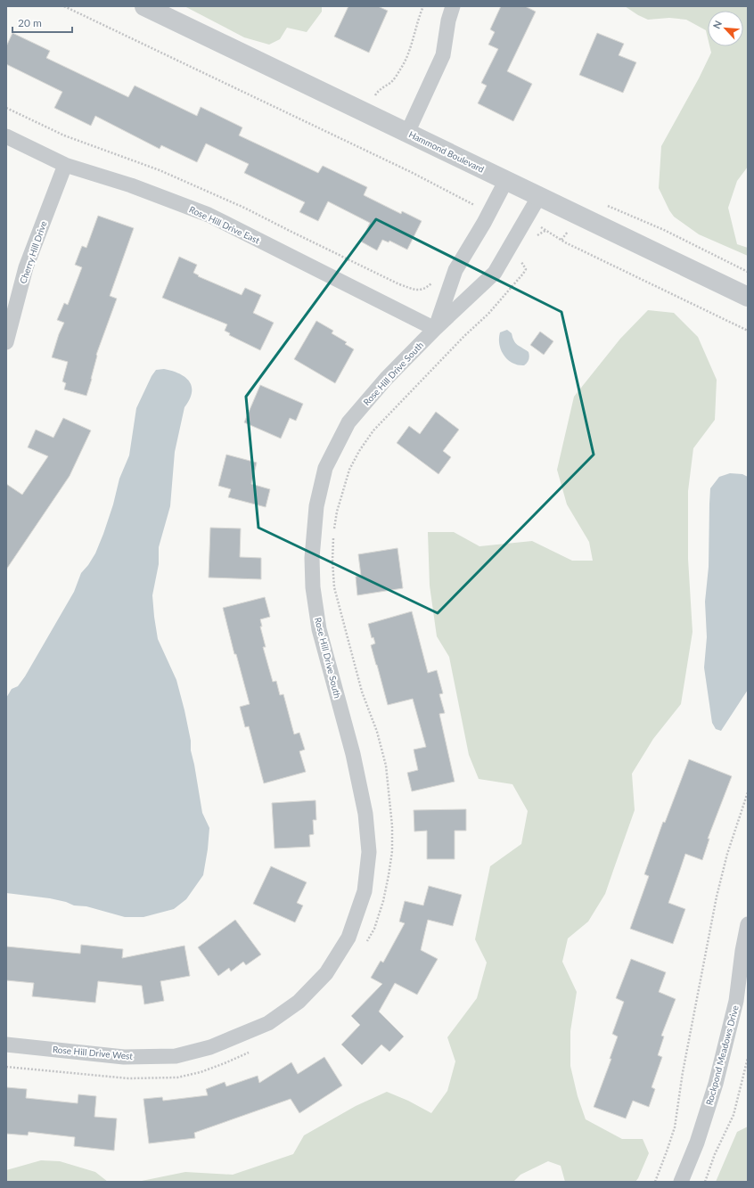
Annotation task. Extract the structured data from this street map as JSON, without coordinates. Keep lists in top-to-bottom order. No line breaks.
{"streets":{"street":["Hammond Boulevard","Rose Hill Drive East","Cherry Hill Drive","Rose Hill Drive South","Rose Hill Drive West","Rockpond Meadows Drive"]},"crossings":[["Hammond Boulevard","Rose Hill Drive South"],["Rose Hill Drive East","Cherry Hill Drive"],["Rose Hill Drive East","Rose Hill Drive South"],["Rose Hill Drive South","Rose Hill Drive West"]],"scale_bar":"20 m","north":"top left"}
